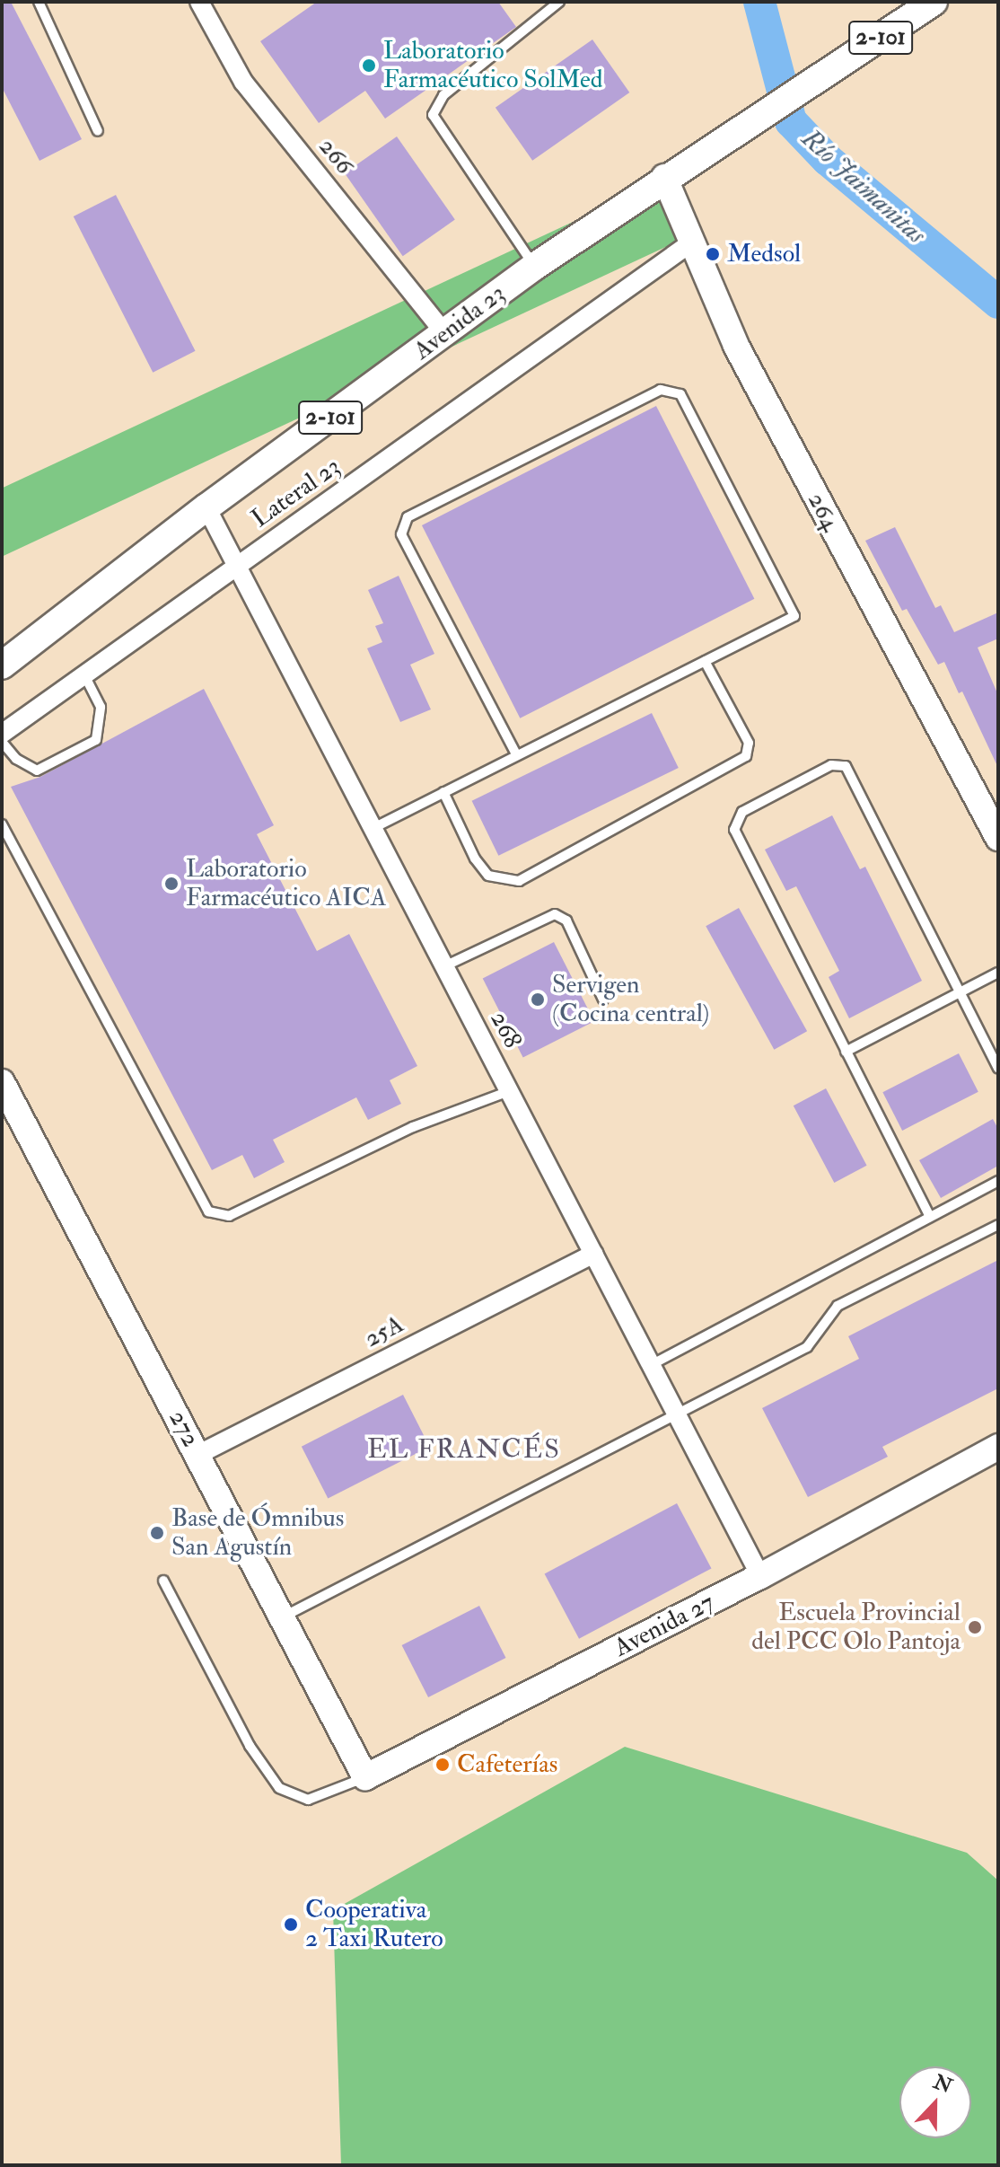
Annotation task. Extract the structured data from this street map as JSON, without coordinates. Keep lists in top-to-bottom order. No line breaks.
{"streets":{"main road":["2-101","Avenida 23"],"street":["266","Lateral 23","264","268","25A","272","Avenida 27"]},"crossings":[["266","Avenida 23"],["Avenida 23","264"],["Avenida 23","268"],["Lateral 23","264"],["Lateral 23","268"],["268","25A"],["268","Avenida 27"],["25A","272"],["272","Avenida 27"]],"districts":["EL FRANCÉS"],"water":["Río Jaimanitas"],"places":["Laboratorio Farmacéutico SolMed","Medsol","Laboratorio Farmacéutico AICA","Servigen (Cocina central)","Base de Ómnibus San Agustín","Escuela Provincial del PCC Olo Pantoja","Cafeterías","Cooperativa 2 Taxi Rutero"],"north":"top"}
